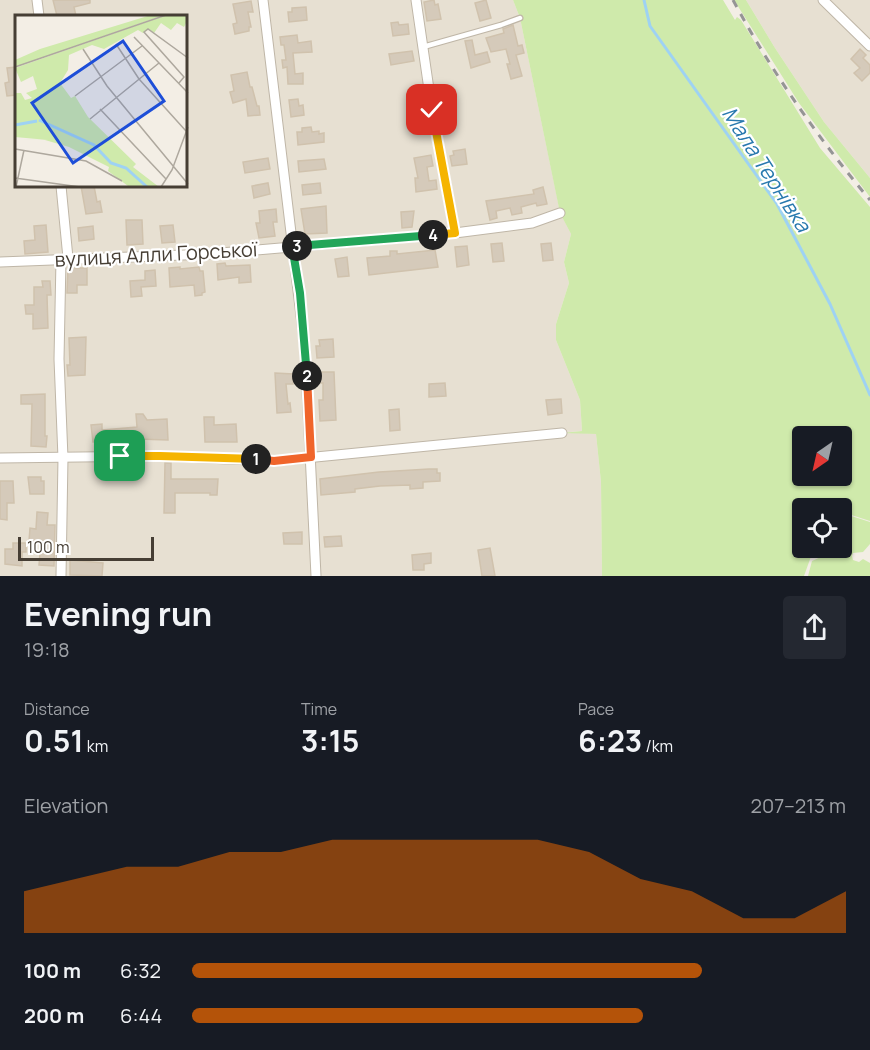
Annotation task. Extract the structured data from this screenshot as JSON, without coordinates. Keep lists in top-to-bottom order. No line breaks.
{"streets":{"street":["вулиця Алли Горської"]},"water":["Мала Тернівка"],"scale_bar":"100 m","north":"bottom left","page":{"pins":["4","3","2","1"],"scale":"100 m","heading":["Evening run","19:18"],"stats":[["Distance","0.51 km"],["Time","3:15"],["Pace","6:23 /km"]],"chart":["Elevation","207–213 m"],"list":[{"name":"100 m","note":"6:32"},{"name":"200 m","note":"6:44"}]}}
